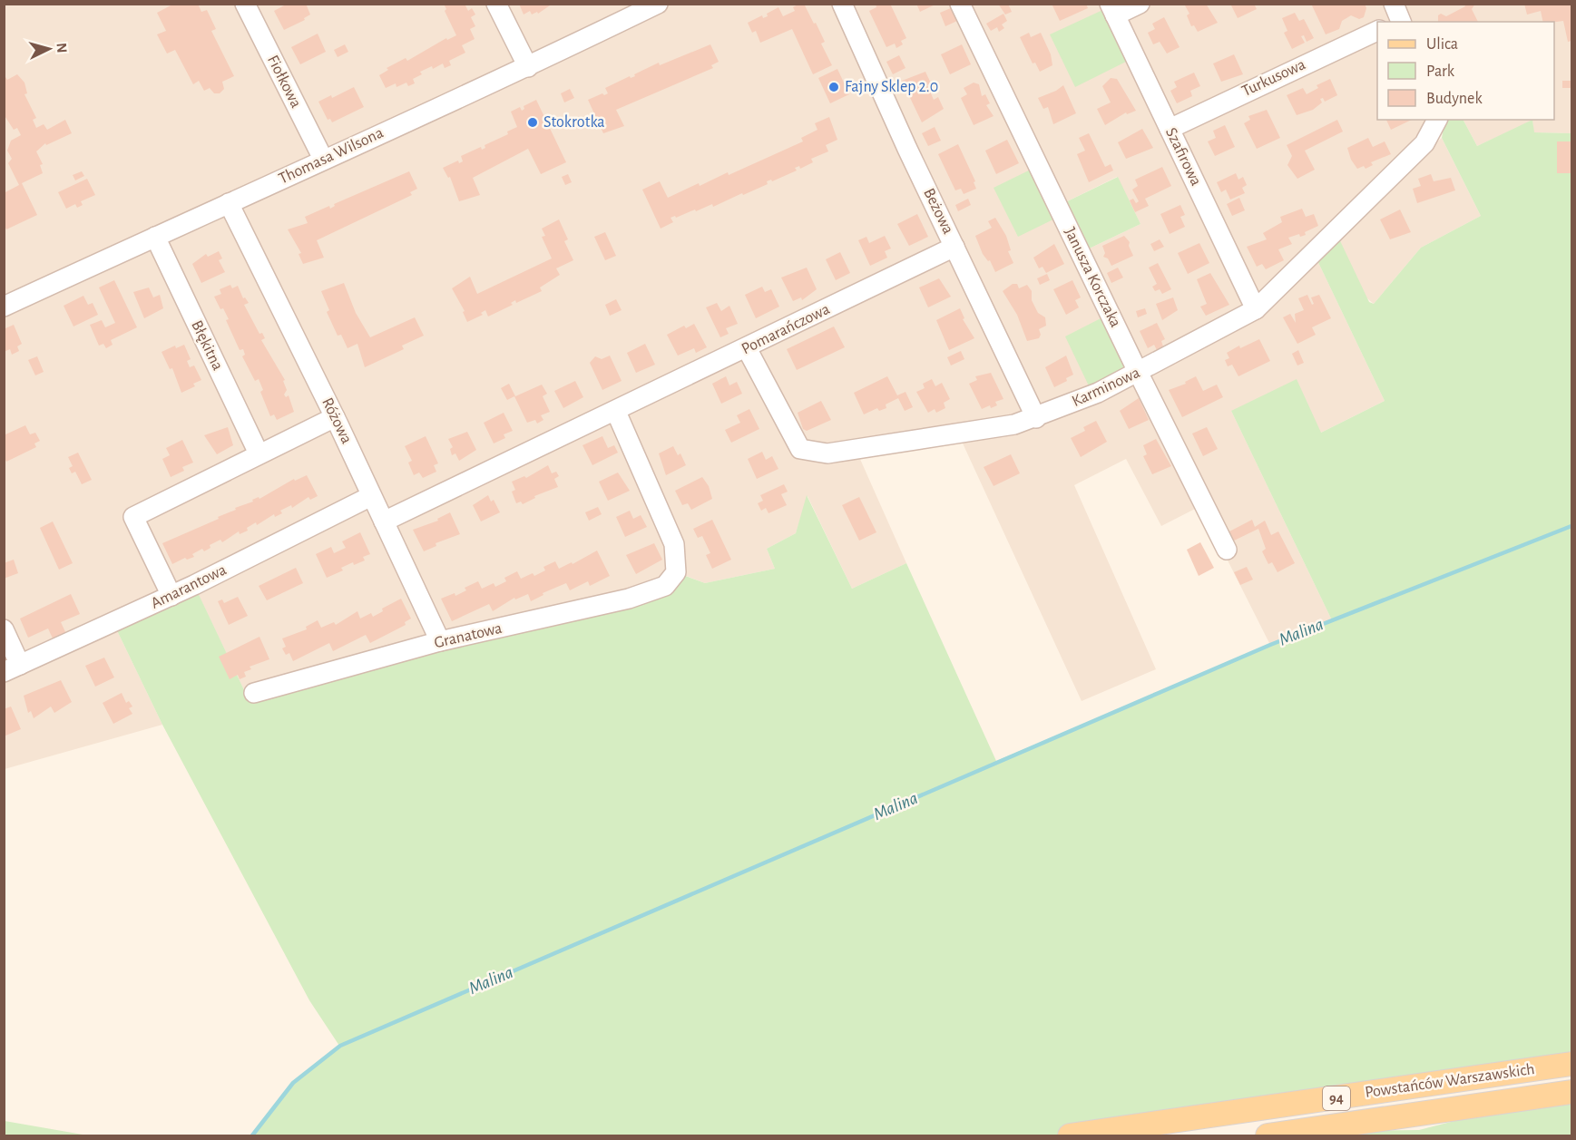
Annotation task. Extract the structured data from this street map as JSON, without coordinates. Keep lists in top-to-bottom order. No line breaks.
{"streets":{"main road":["Powstańców Warszawskich","94"],"street":["Turkusowa","Fiołkowa","Thomasa Wilsona","Szafirowa","Beżowa","Janusza Korczaka","Pomarańczowa","Błękitna","Karminowa","Różowa","Amarantowa","Granatowa"]},"crossings":[["Turkusowa","Szafirowa"],["Fiołkowa","Thomasa Wilsona"],["Thomasa Wilsona","Błękitna"],["Thomasa Wilsona","Różowa"],["Szafirowa","Karminowa"],["Beżowa","Pomarańczowa"],["Beżowa","Karminowa"],["Janusza Korczaka","Karminowa"],["Pomarańczowa","Karminowa"],["Pomarańczowa","Różowa"],["Pomarańczowa","Granatowa"],["Różowa","Amarantowa"],["Różowa","Granatowa"]],"water":["Malina"],"places":["Fajny Sklep 2.0","Stokrotka"],"legend":["Ulica","Park","Budynek"],"north":"right"}
